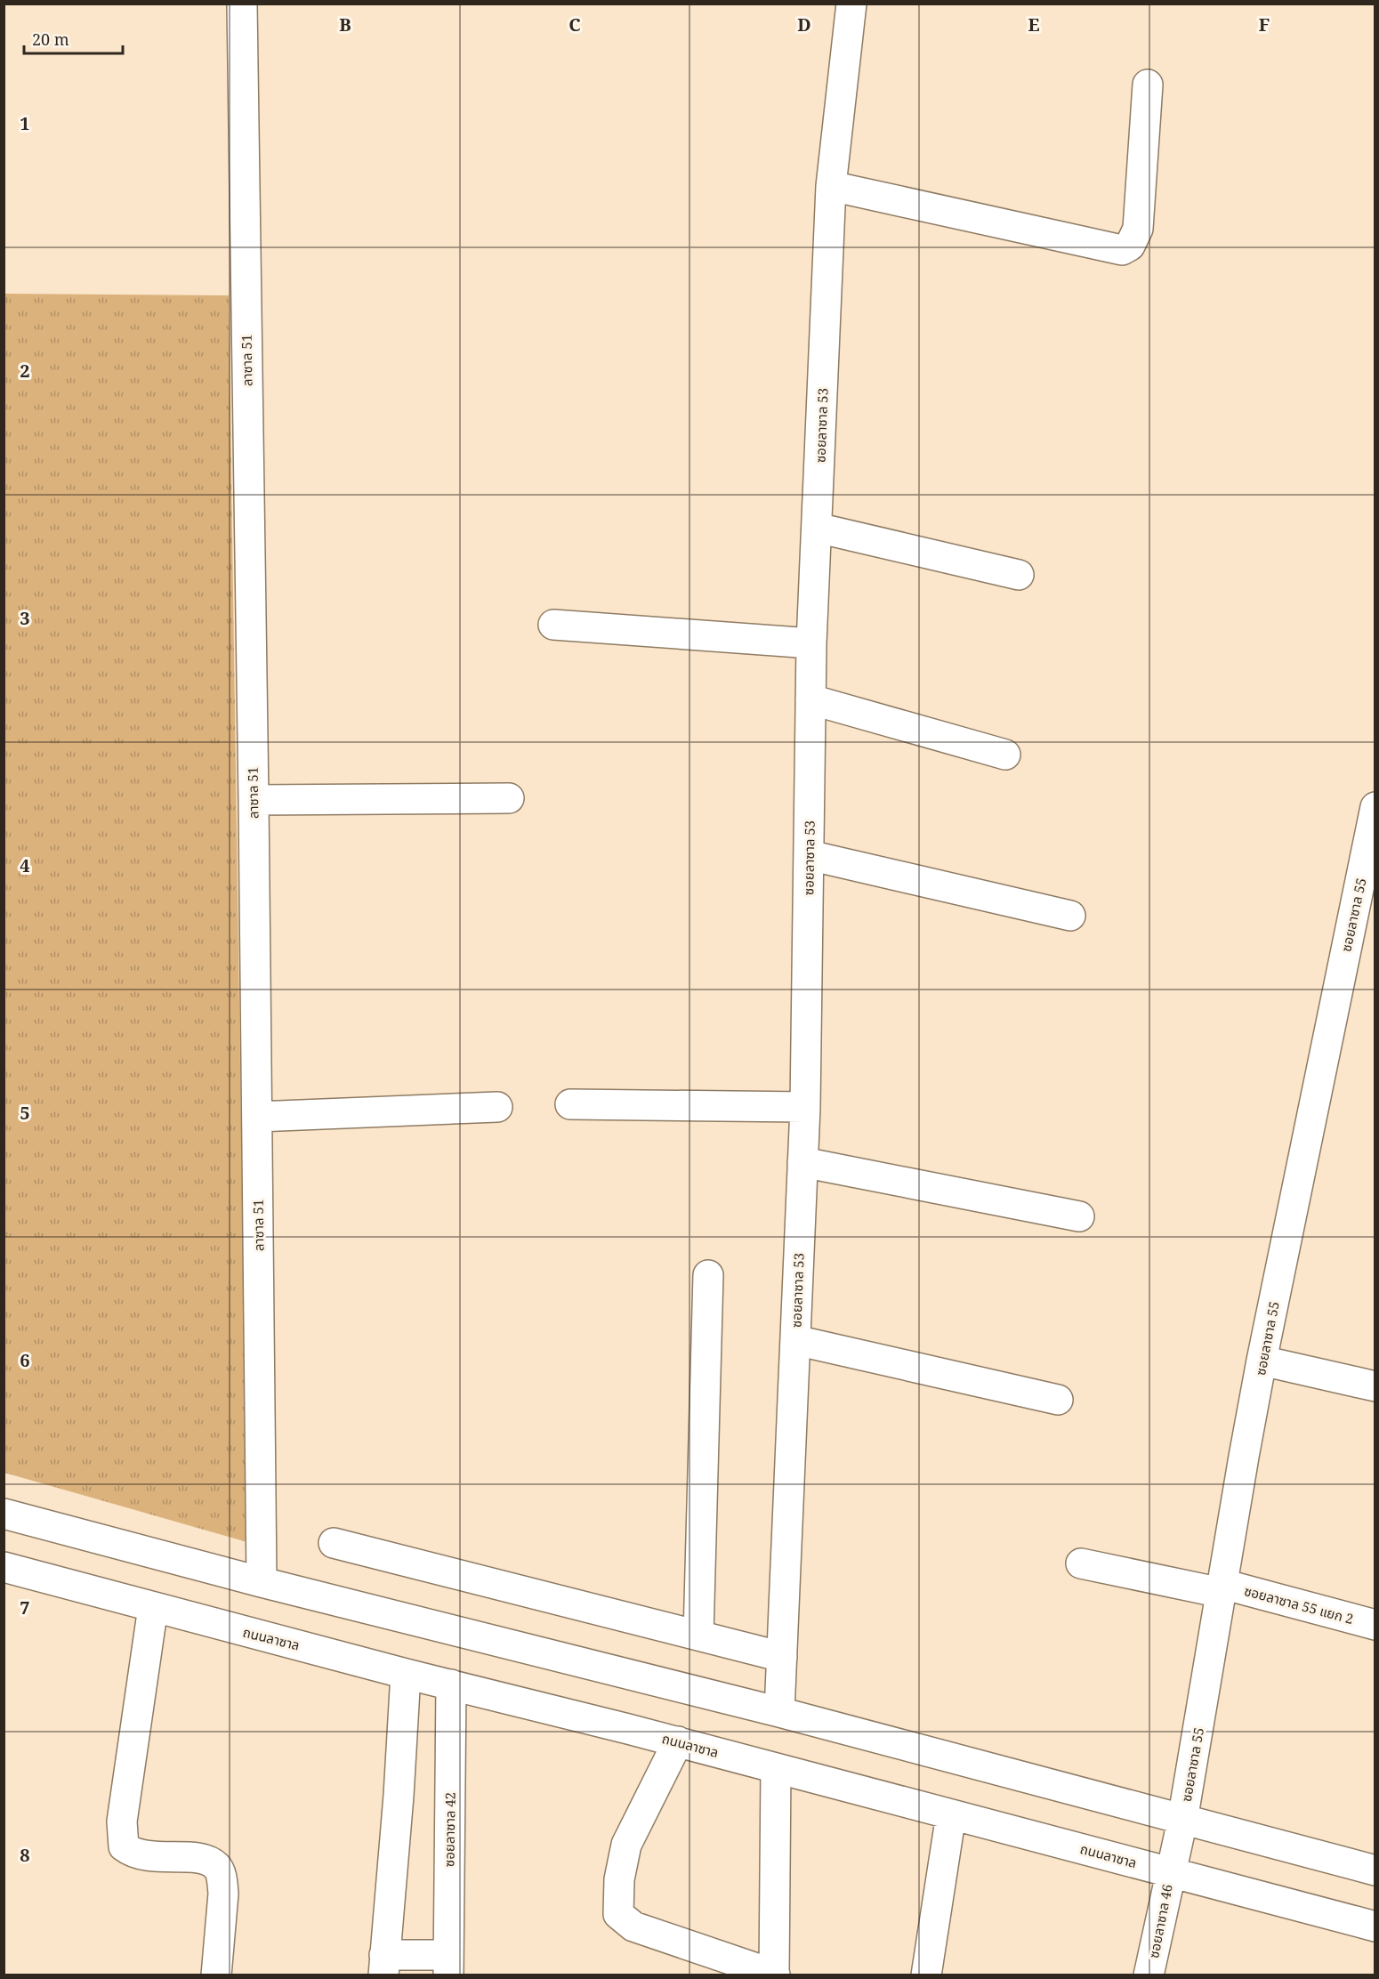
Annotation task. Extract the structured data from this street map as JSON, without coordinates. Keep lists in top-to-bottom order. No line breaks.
{"streets":{"street":["ลาซาล 51","ซอยลาซาล 53","ซอยลาซาล 55","ซอยลาซาล 55 แยก 2","ถนนลาซาล","ซอยลาซาล 42","ซอยลาซาล 46"]},"crossings":[["ซอยลาซาล 55","ซอยลาซาล 55 แยก 2"],["ซอยลาซาล 55","ถนนลาซาล"],["ซอยลาซาล 55","ซอยลาซาล 46"],["ถนนลาซาล","ซอยลาซาล 42"],["ถนนลาซาล","ซอยลาซาล 46"]],"scale_bar":"20 m","grid":{"columns":["B","C","D","E","F"],"rows":["1","2","3","4","5","6","7","8"]}}
